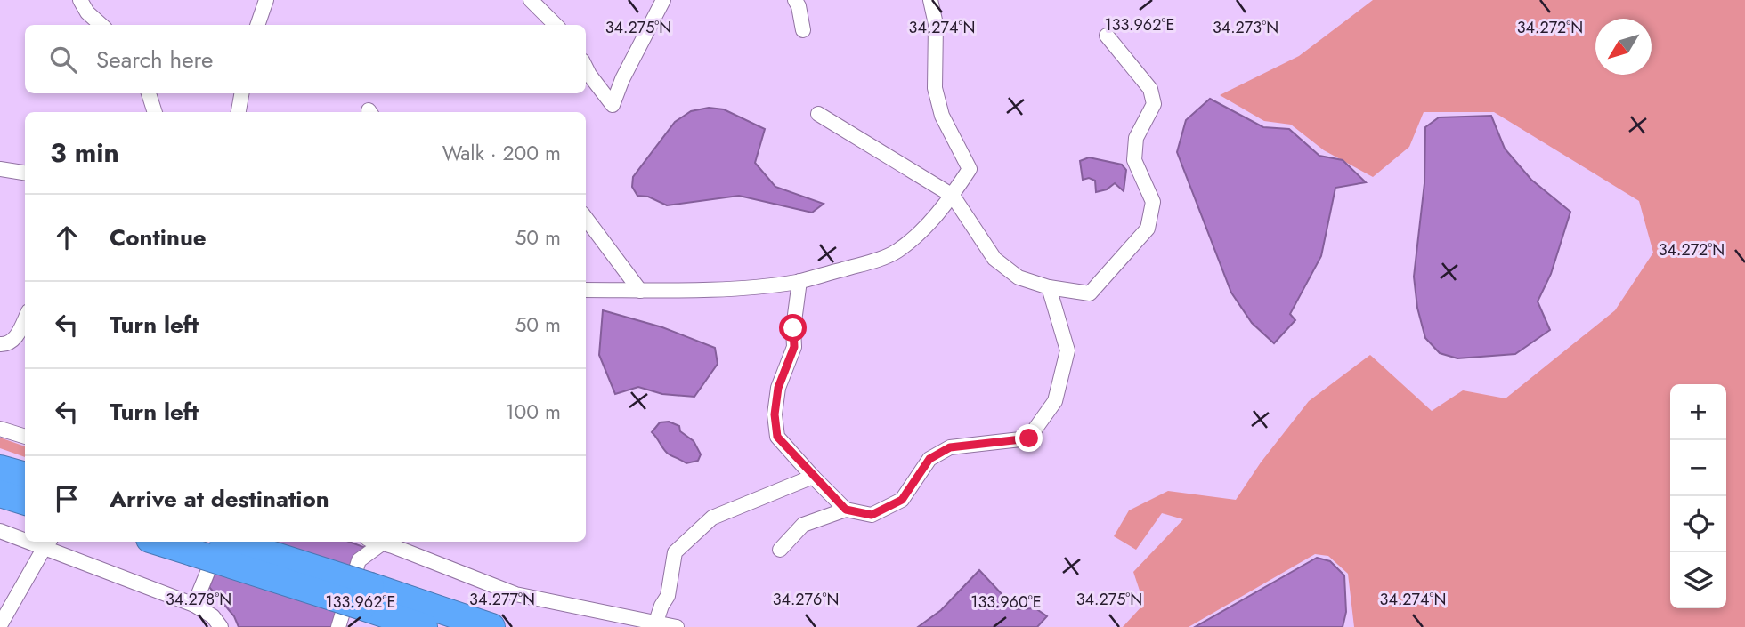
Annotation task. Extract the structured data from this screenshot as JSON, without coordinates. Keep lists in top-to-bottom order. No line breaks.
{"north":"bottom left","page":{"search":"Search here","heading":["3 min","Walk · 200 m"],"list":[["Continue","50 m"],["Turn left","50 m"],["Turn left","100 m"],"Arrive at destination"],"map_buttons":["+","−"]},"coordinates":["133.962°E","34.275°N","34.274°N","34.273°N","34.272°N","34.278°N","34.277°N","34.276°N","133.960°E"]}
